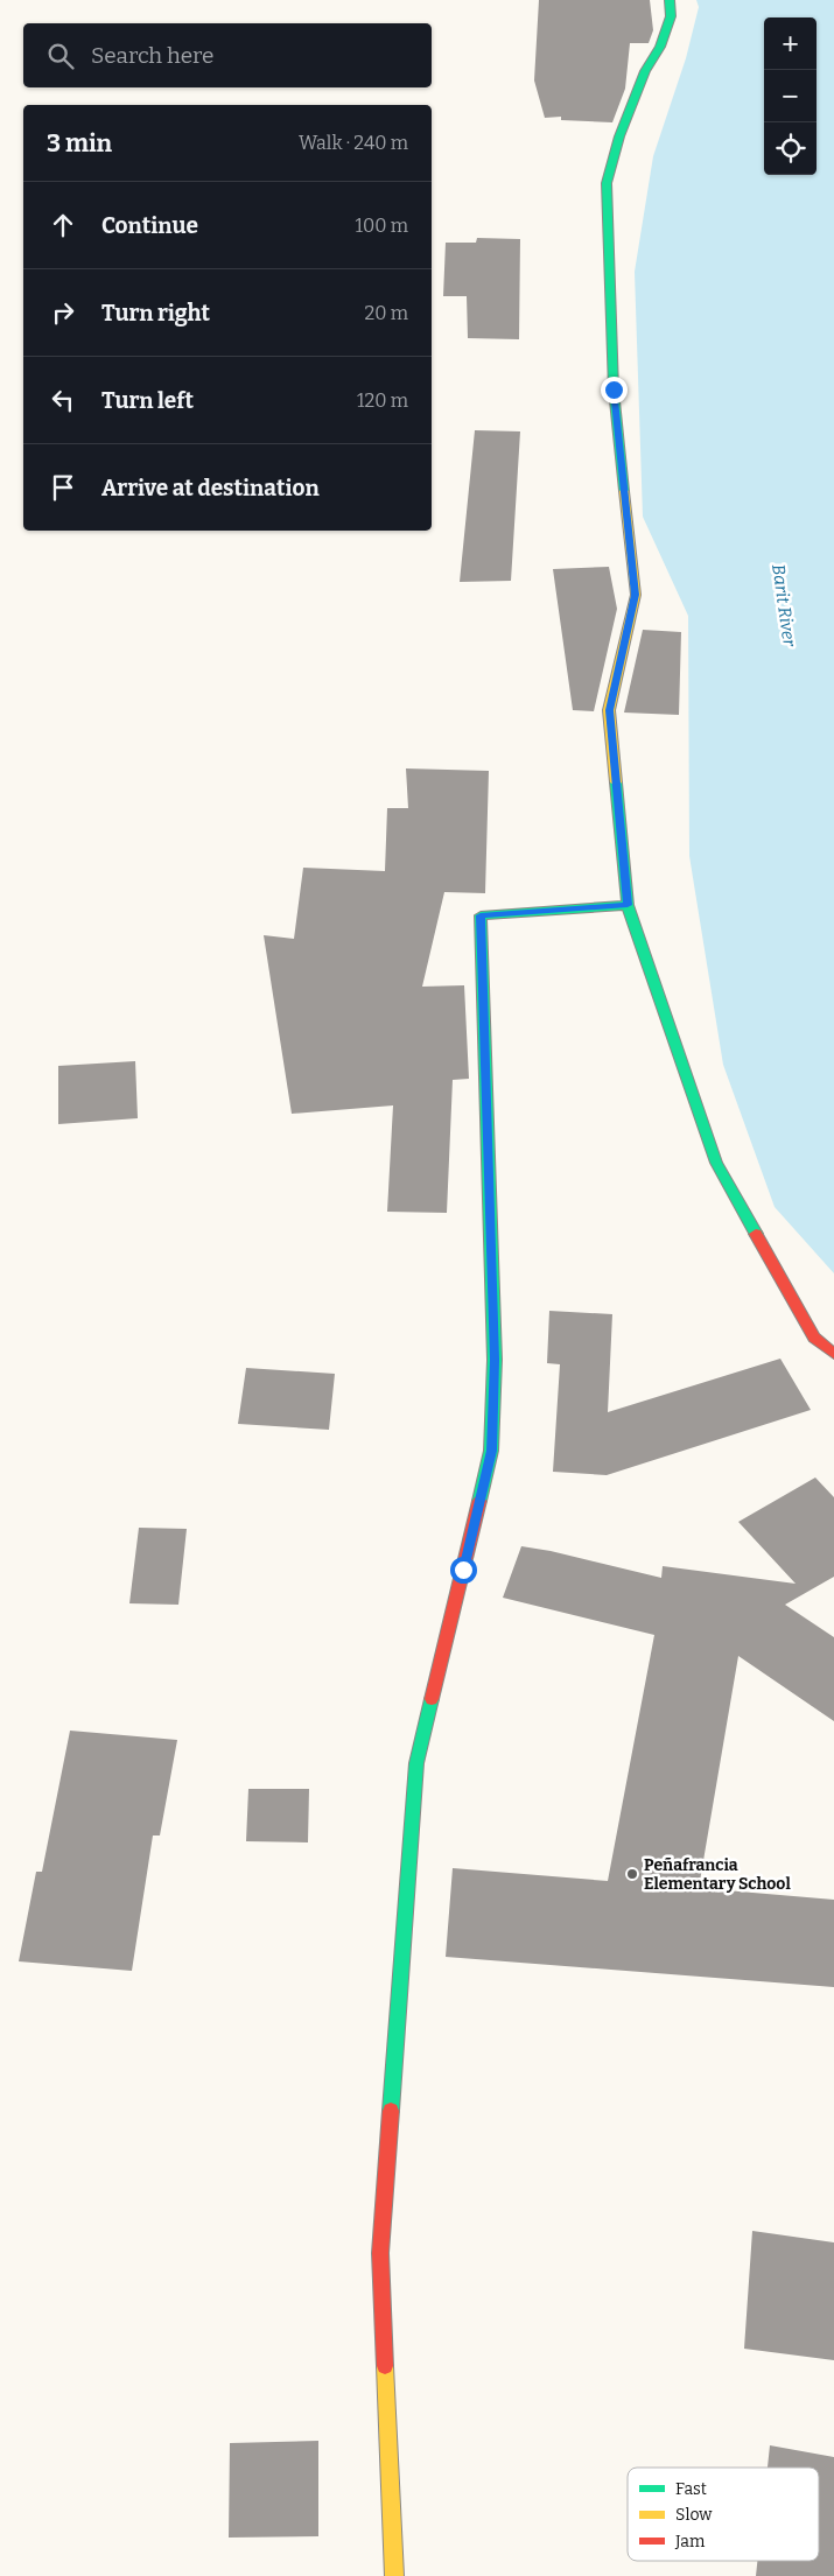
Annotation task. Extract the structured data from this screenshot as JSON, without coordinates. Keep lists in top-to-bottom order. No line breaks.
{"water":["Barit River"],"places":["Peñafrancia Elementary School"],"legend":["Fast","Slow","Jam"],"page":{"map_buttons":["+","−"],"search":"Search here","heading":["3 min","Walk · 240 m"],"list":[["Continue","100 m"],["Turn right","20 m"],["Turn left","120 m"],"Arrive at destination"]}}
